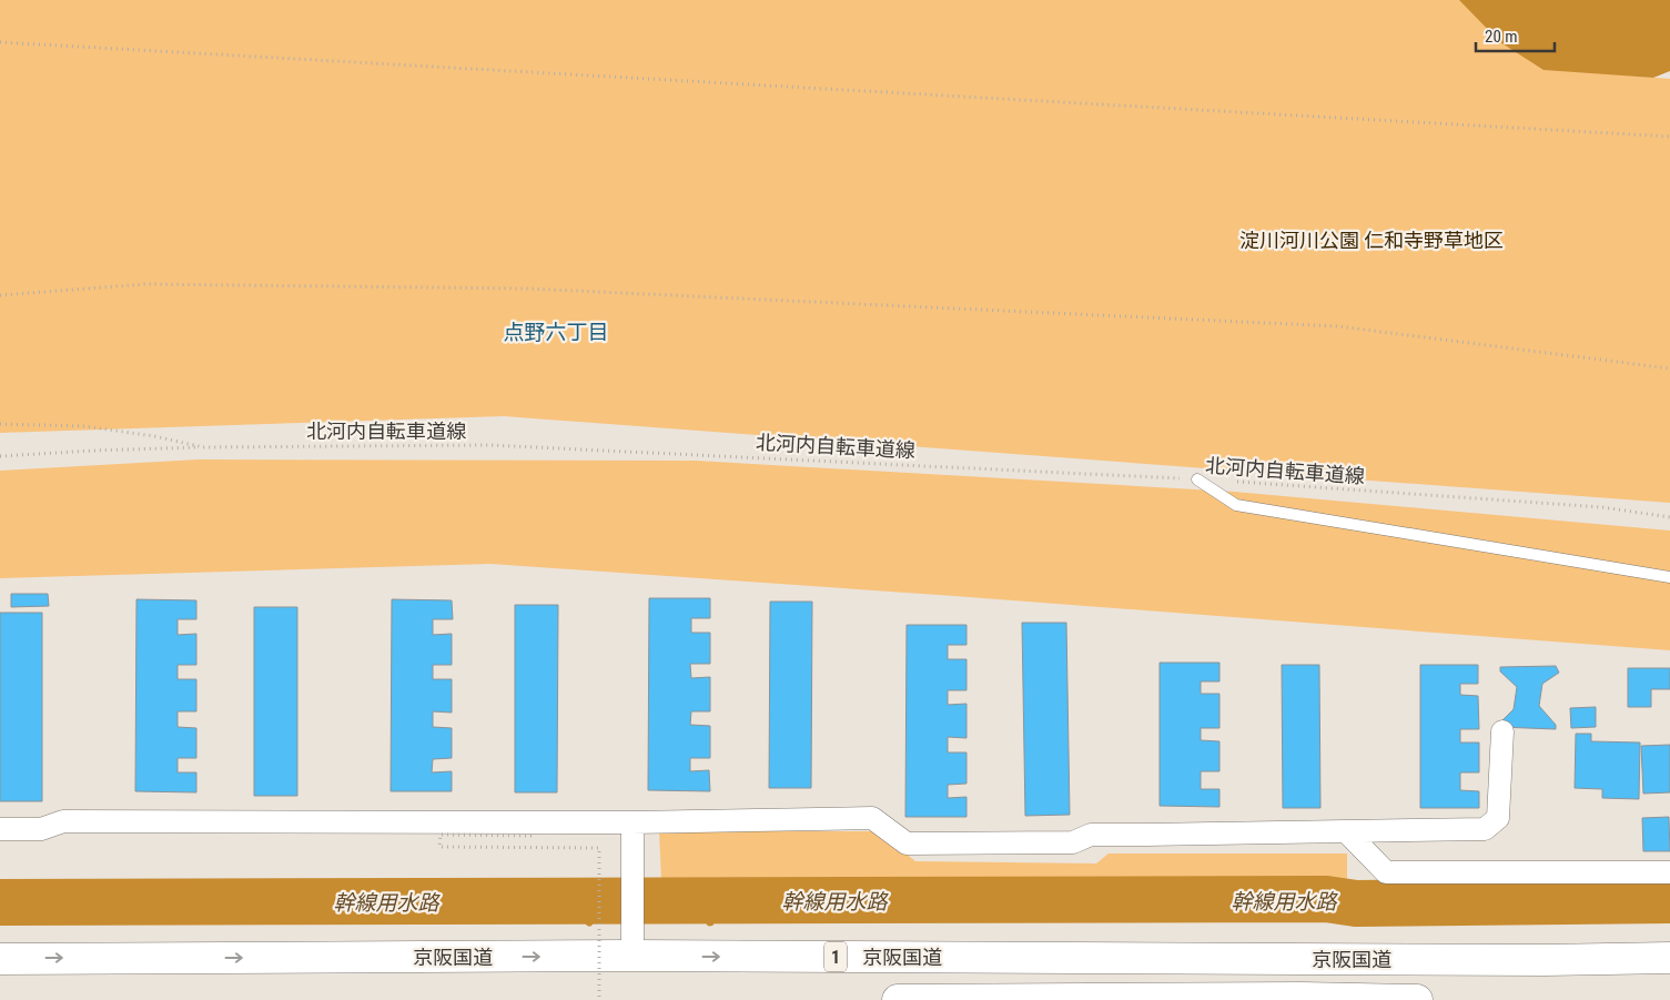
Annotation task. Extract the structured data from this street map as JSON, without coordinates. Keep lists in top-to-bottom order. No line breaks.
{"streets":{"highway":["京阪国道","1"],"path":["北河内自転車道線"]},"districts":["点野六丁目"],"water":["幹線用水路"],"parks":["淀川河川公園 仁和寺野草地区"],"scale_bar":"20 m"}
